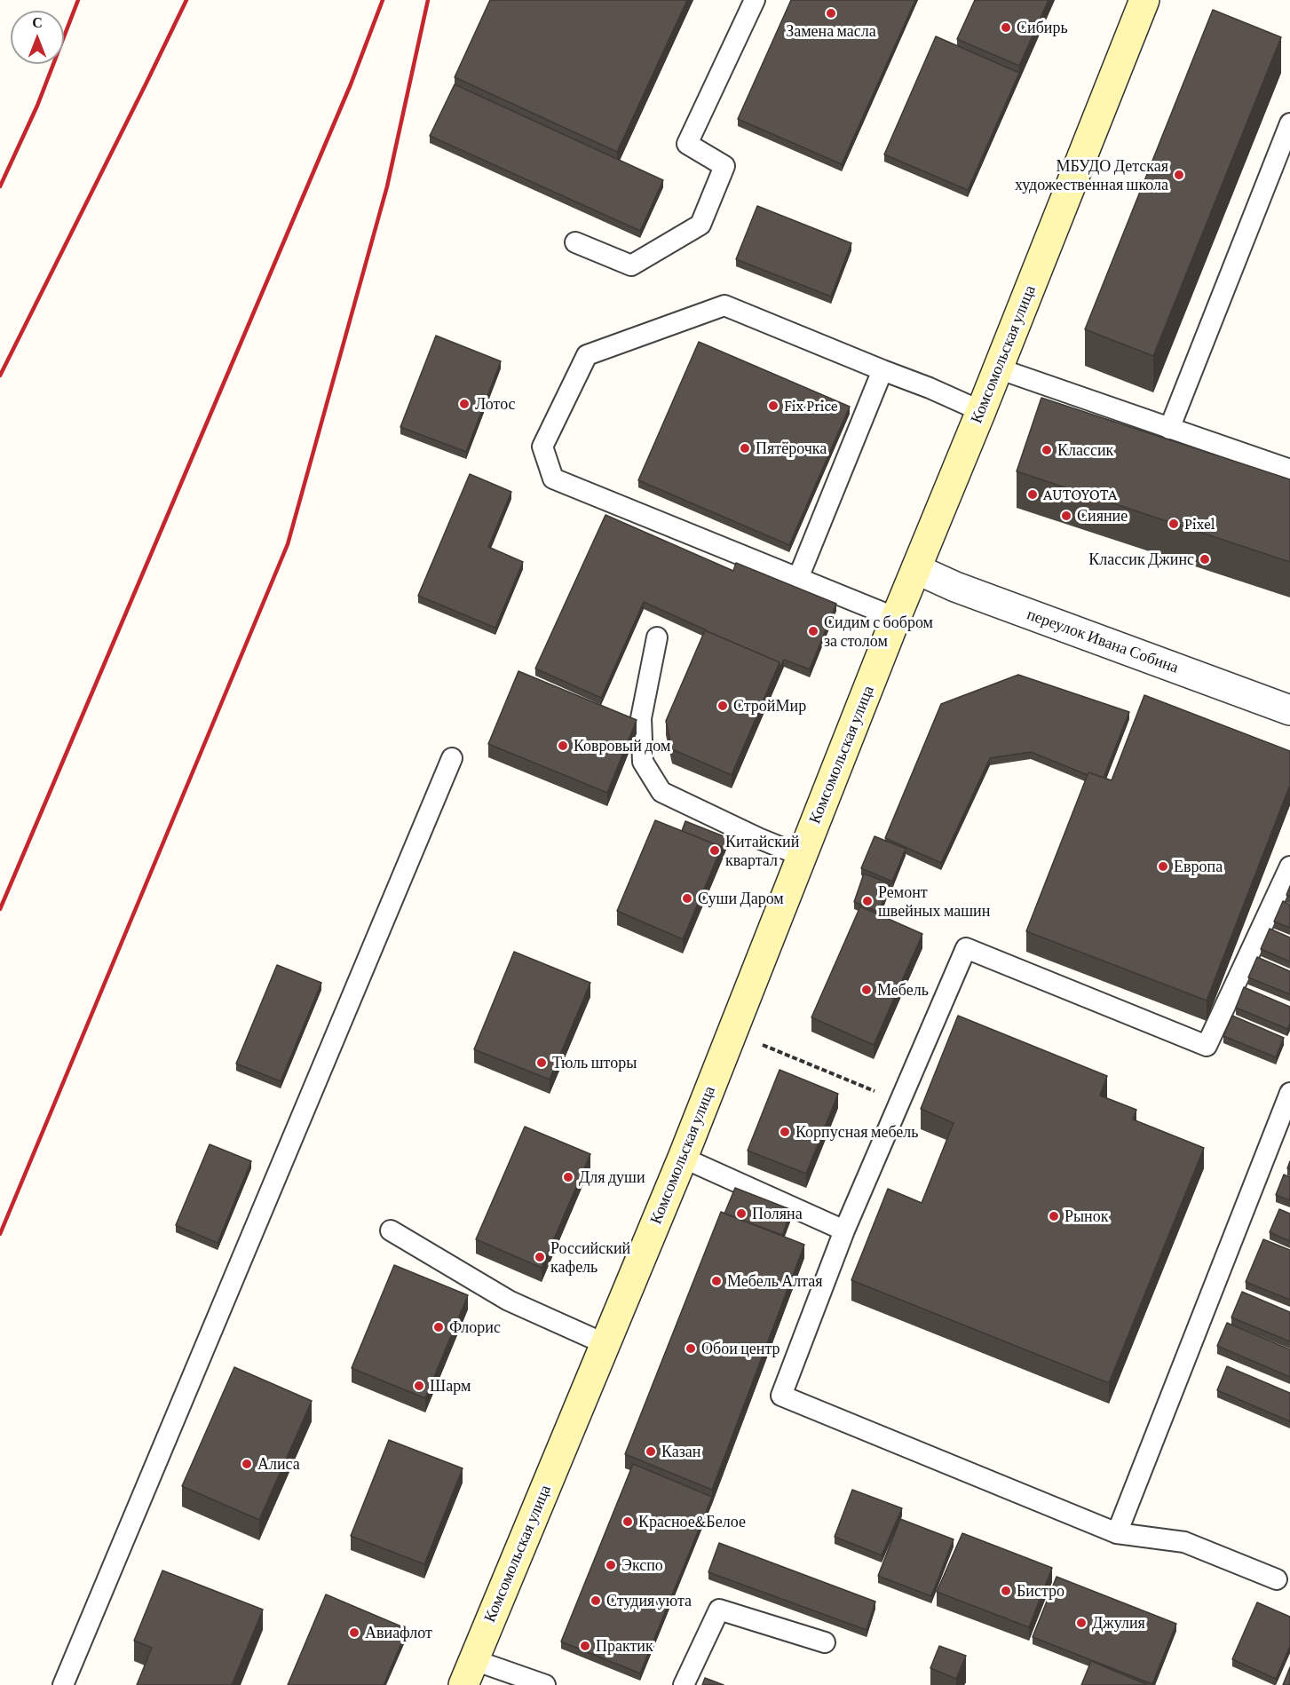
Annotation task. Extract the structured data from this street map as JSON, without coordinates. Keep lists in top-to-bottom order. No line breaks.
{"streets":{"main road":["Комсомольская улица"],"street":["переулок Ивана Собина"]},"crossings":[["Комсомольская улица","переулок Ивана Собина"]],"places":["Замена масла","Сибирь","МБУДО Детская художественная школа","Лотос","Fix Price","Пятёрочка","Классик","AUTOYOTA","Сияние","Pixel","Классик Джинс","Сидим с бобром за столом","СтройМир","Ковровый дом","Китайский квартал","Европа","Суши Даром","Ремонт швейных машин","Мебель","Тюль шторы","Корпусная мебель","Для души","Поляна","Рынок","Российский кафель","Мебель Алтая","Флорис","Обои центр","Шарм","Казан","Алиса","Красное&Белое","Экспо","Бистро","Студия уюта","Джулия","Авиафлот","Практик"],"north":"top"}
